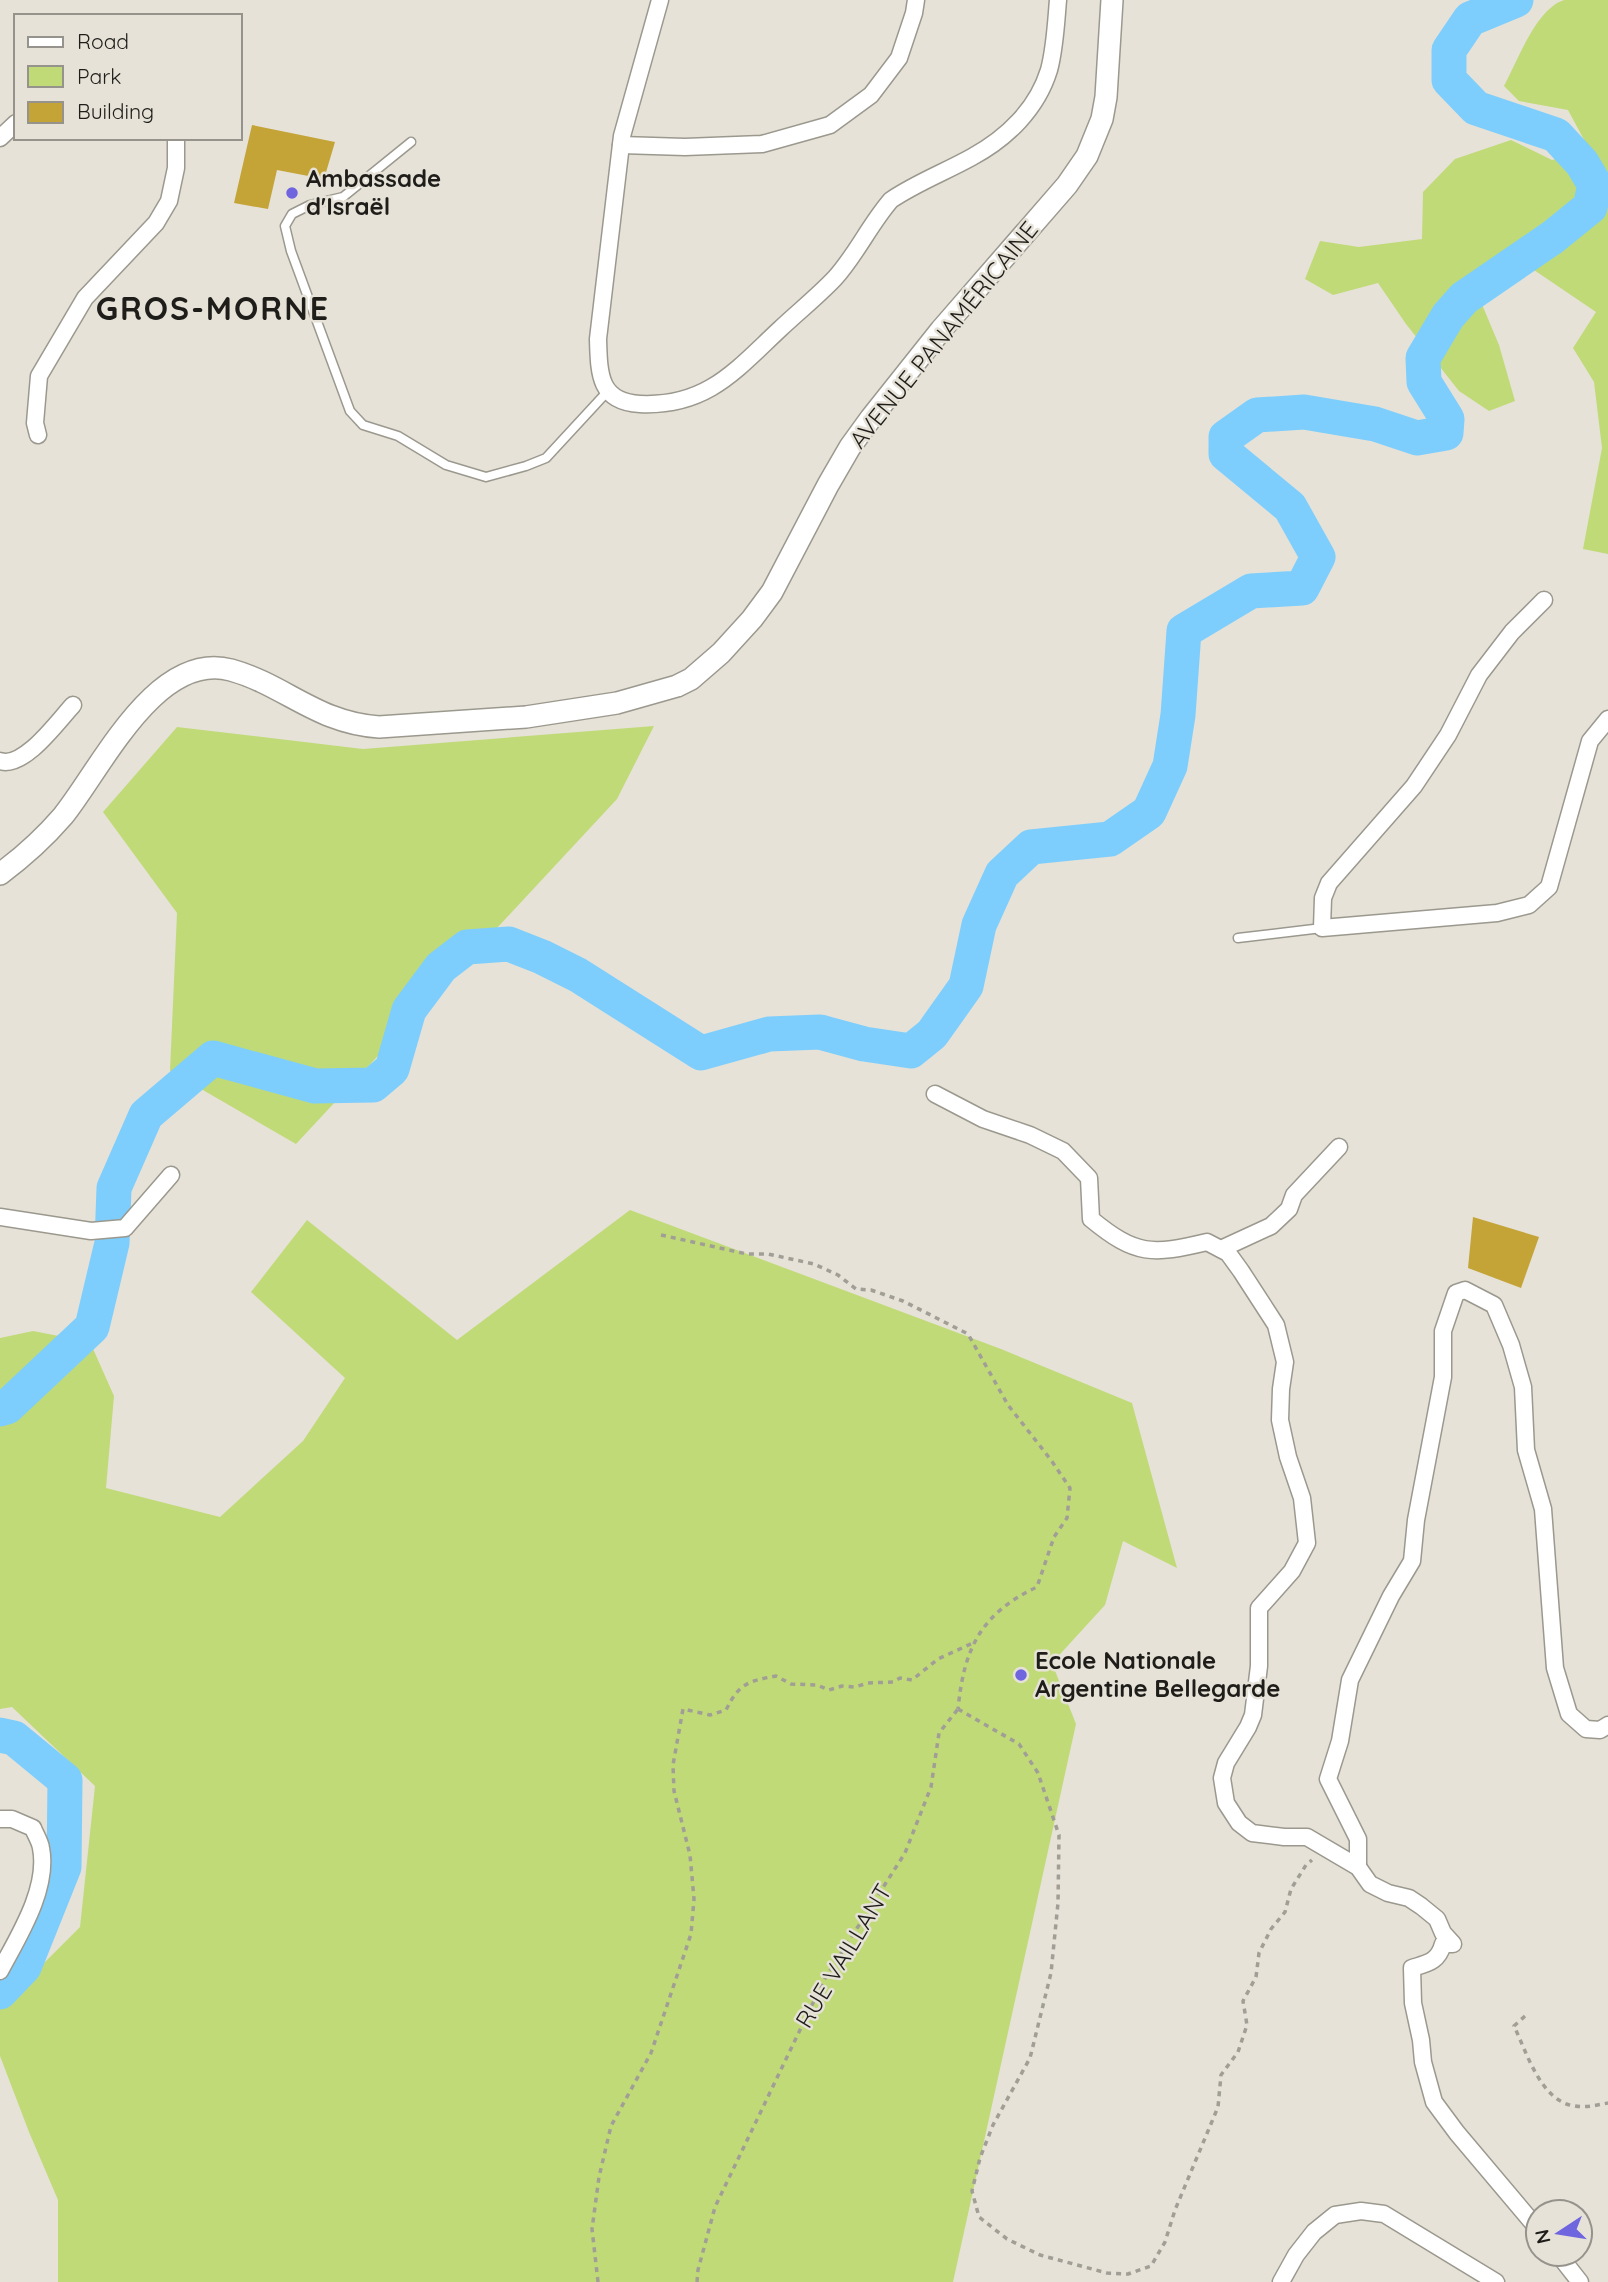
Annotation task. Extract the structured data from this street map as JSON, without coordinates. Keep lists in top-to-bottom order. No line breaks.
{"streets":{"main road":["AVENUE PANAMÉRICAINE"],"path":["RUE VAILLANT"]},"districts":["GROS-MORNE"],"places":["Ambassade d'Israël","Ecole Nationale Argentine Bellegarde"],"legend":["Road","Park","Building"],"north":"left"}
